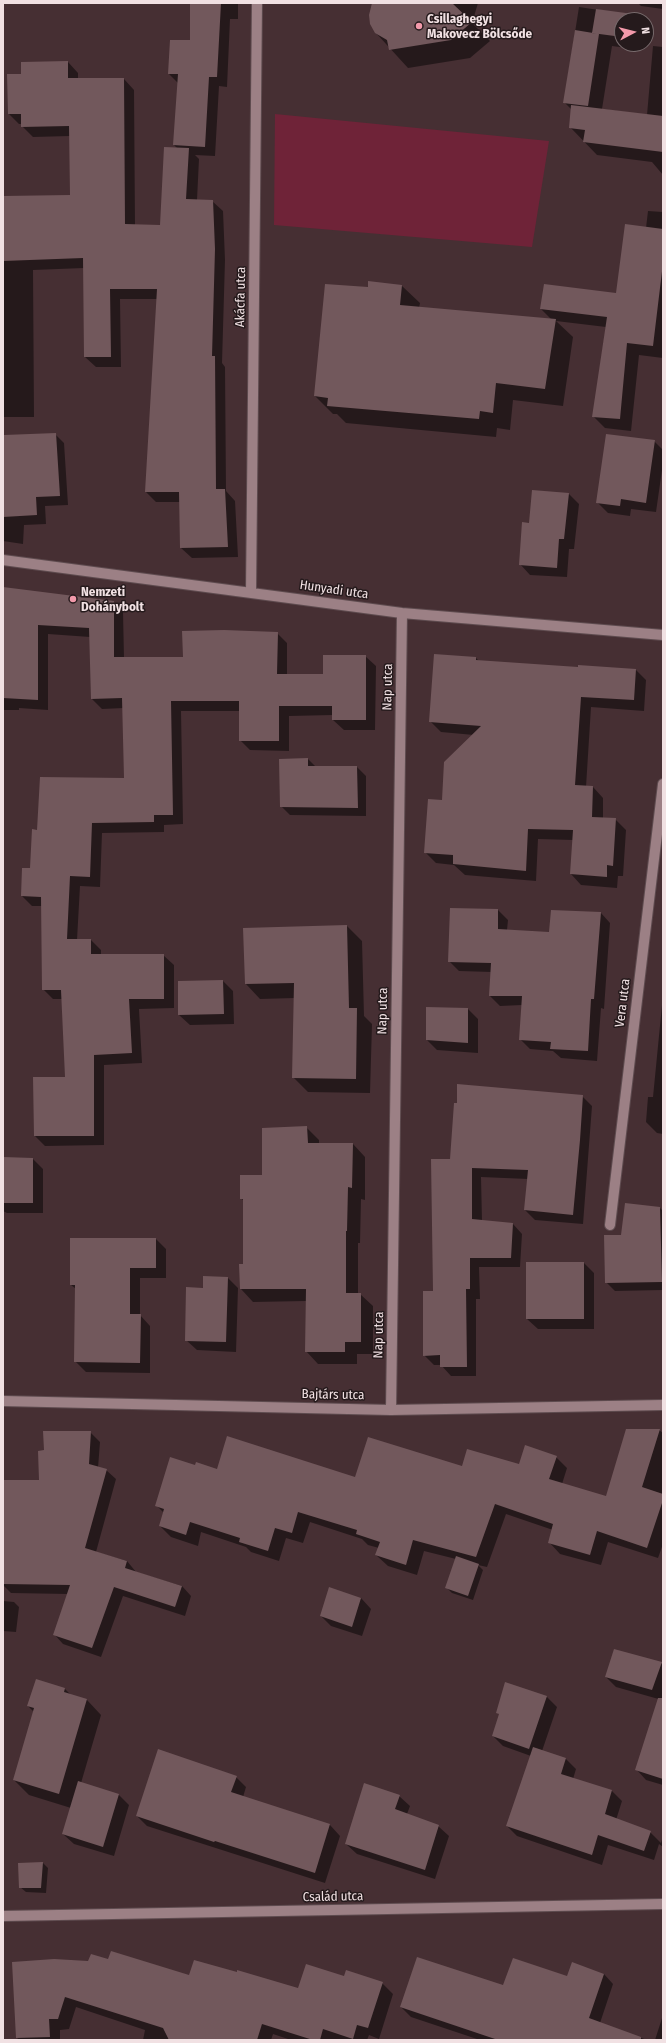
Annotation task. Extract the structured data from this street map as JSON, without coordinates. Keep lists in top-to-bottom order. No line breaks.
{"streets":{"street":["Akácfa utca","Hunyadi utca","Nap utca","Vera utca","Bajtárs utca","Család utca"]},"crossings":[["Akácfa utca","Hunyadi utca"],["Hunyadi utca","Nap utca"],["Nap utca","Bajtárs utca"]],"places":["Csillaghegyi Makovecz Bölcsőde","Nemzeti Dohánybolt"],"north":"right"}
